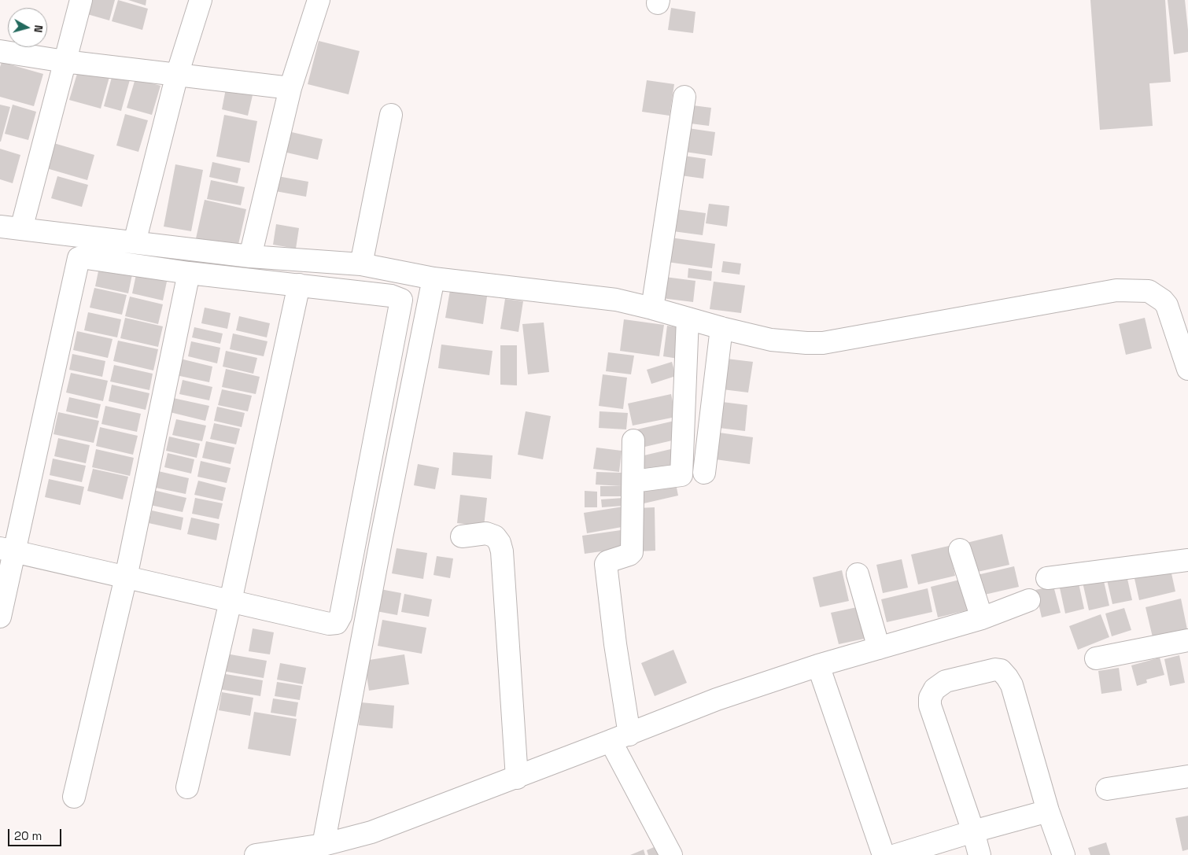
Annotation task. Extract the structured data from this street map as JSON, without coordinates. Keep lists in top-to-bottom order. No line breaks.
{"scale_bar":"20 m","north":"right"}
